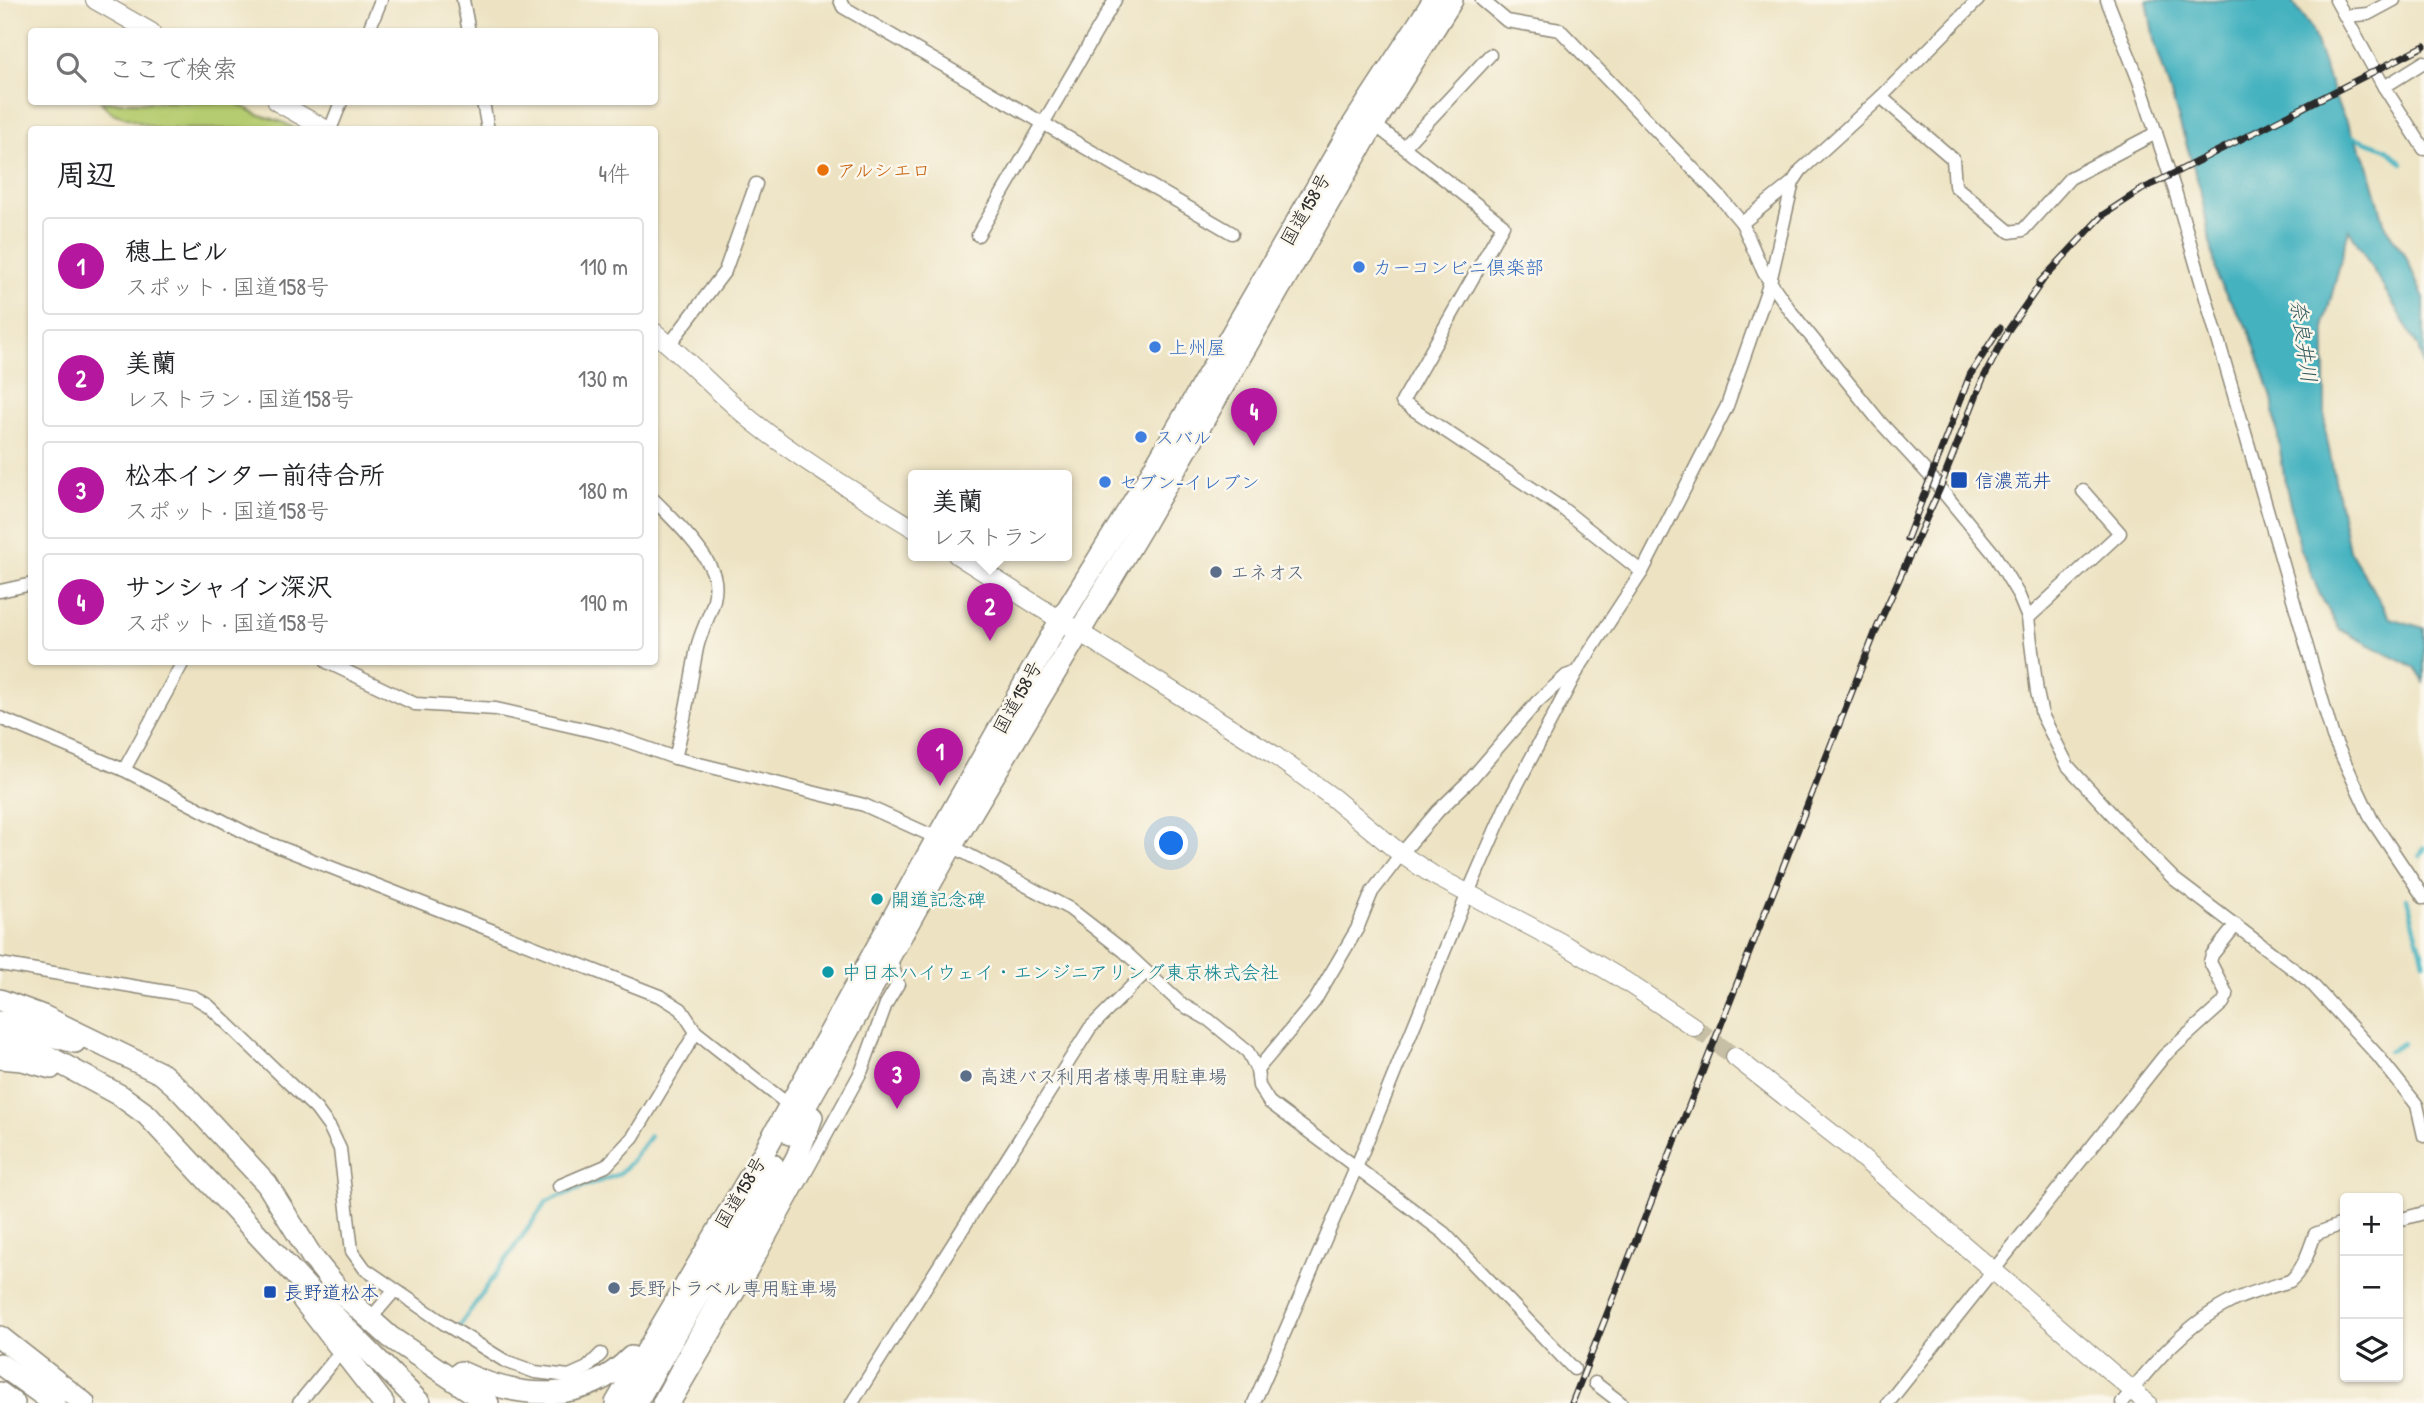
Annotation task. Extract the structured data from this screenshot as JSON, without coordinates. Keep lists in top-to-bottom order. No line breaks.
{"streets":{"highway":["国道158号"]},"water":["奈良井川"],"places":{"other":["アルシエロ","カーコンビニ倶楽部","上州屋","スバル","セブン-イレブン","エネオス","開道記念碑","中日本ハイウェイ・エンジニアリング東京株式会社","高速バス利用者様専用駐車場","長野トラベル専用駐車場"],"transit":["信濃荒井","長野道松本"]},"page":{"search":"ここで検索","heading":["周辺","4件"],"list":[{"mark":"1","name":"穂上ビル","note":"スポット · 国道158号","value":"110 m"},{"mark":"2","name":"美蘭","note":"レストラン · 国道158号","value":"130 m"},{"mark":"3","name":"松本インター前待合所","note":"スポット · 国道158号","value":"180 m"},{"mark":"4","name":"サンシャイン深沢","note":"スポット · 国道158号","value":"190 m"}],"pins":["4","2","1","3"],"popup":["美蘭","レストラン"],"map_buttons":["+","−"]}}
